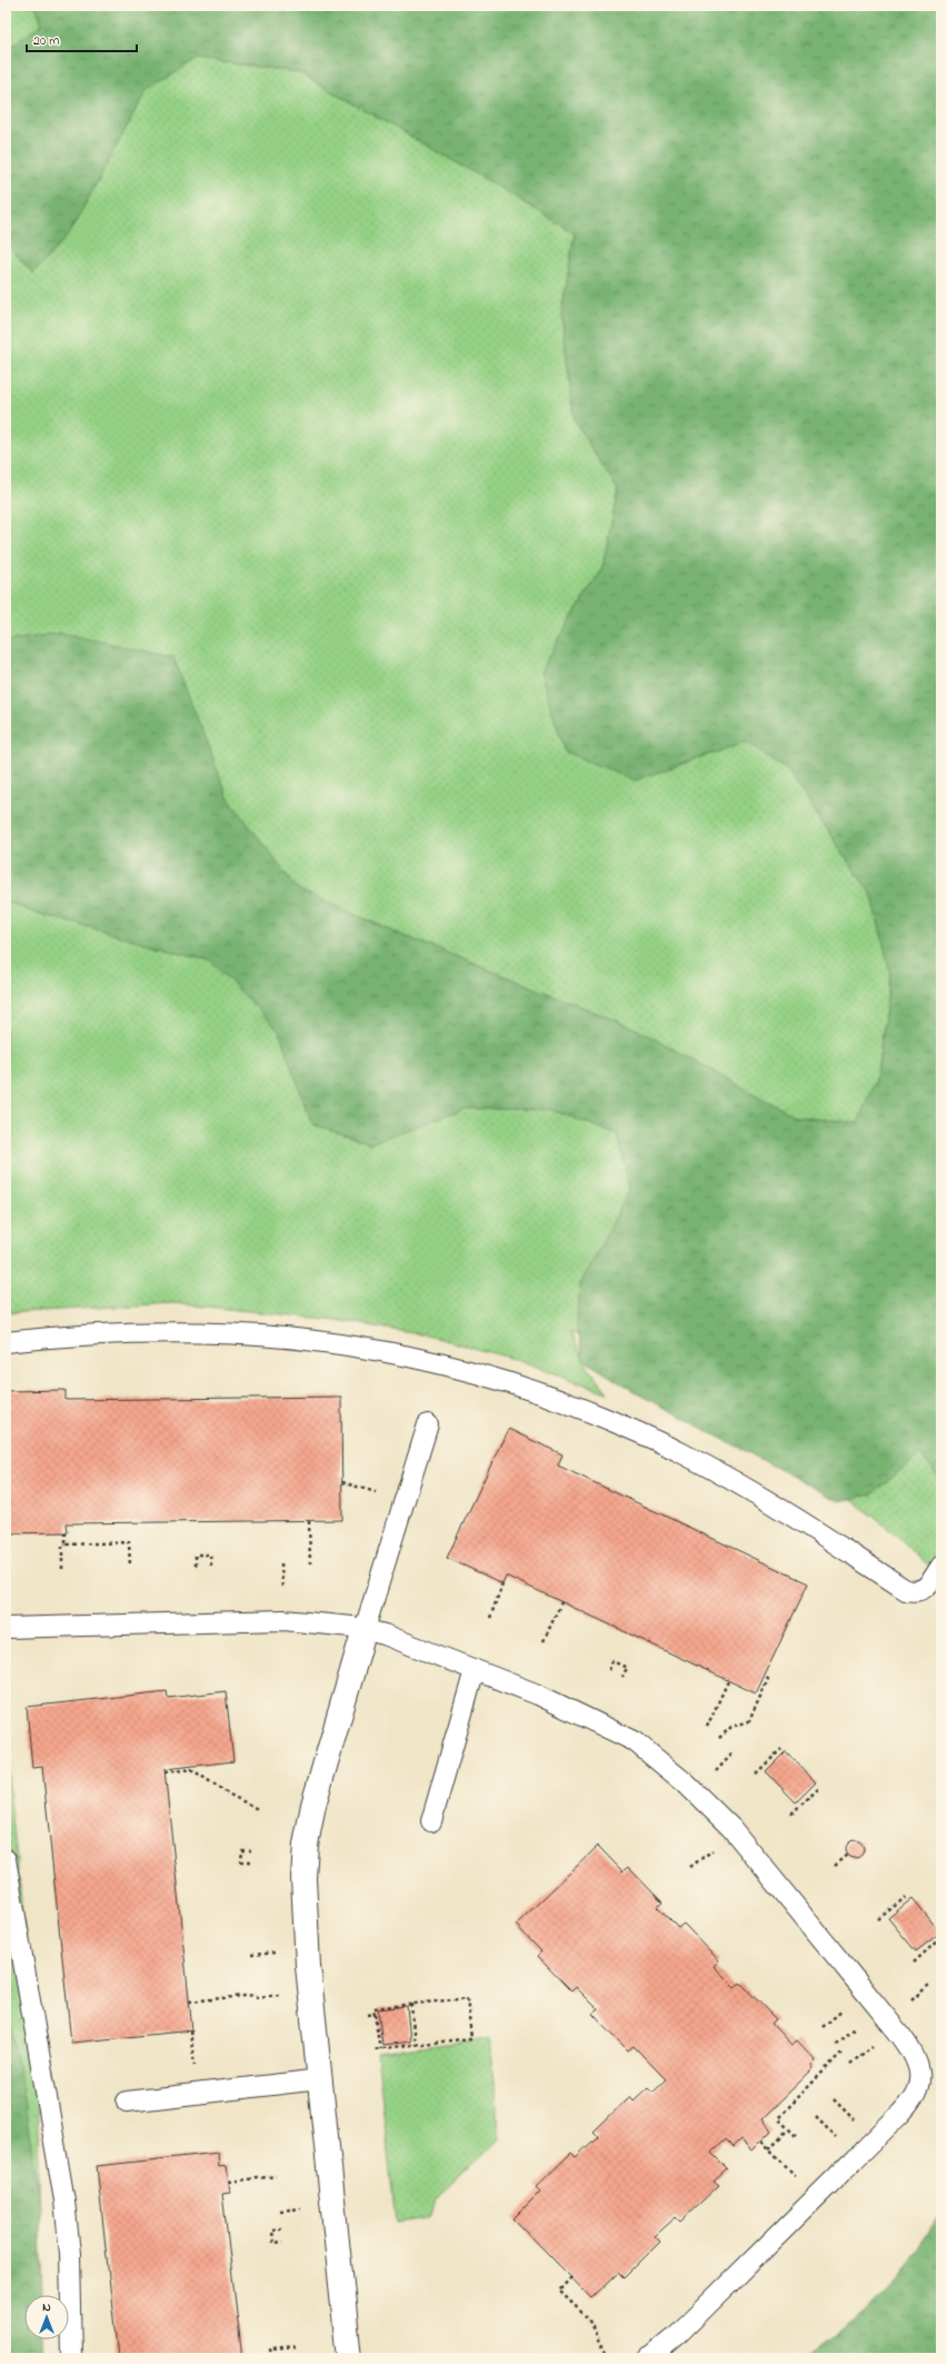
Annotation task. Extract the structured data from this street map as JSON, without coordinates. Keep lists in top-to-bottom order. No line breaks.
{"scale_bar":"20 m","north":"top"}
